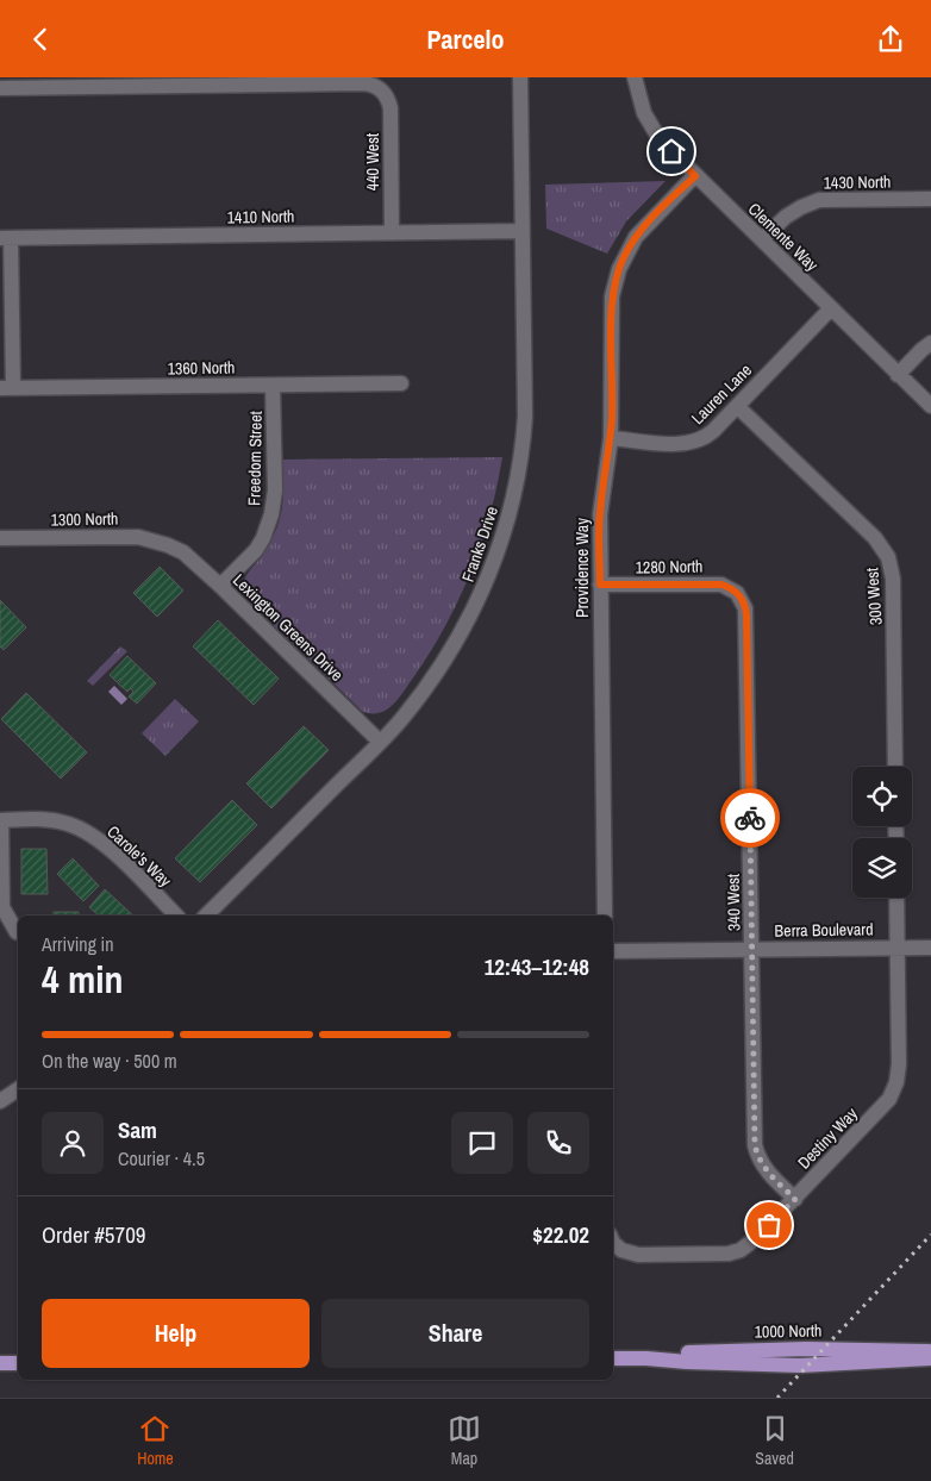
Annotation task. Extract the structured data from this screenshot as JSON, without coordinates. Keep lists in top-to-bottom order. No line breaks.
{"streets":{"main road":["1000 North"],"street":["440 West","1430 North","1410 North","Clemente Way","1360 North","Lauren Lane","Freedom Street","1300 North","Franks Drive","1280 North","Providence Way","300 West","Lexington Greens Drive","Carole's Way","340 West","Berra Boulevard","Destiny Way"]},"crossings":[["440 West","1410 North"],["1430 North","Clemente Way"],["1410 North","Franks Drive"],["Clemente Way","Lauren Lane"],["Clemente Way","Providence Way"],["1360 North","Freedom Street"],["Lauren Lane","Providence Way"],["Lauren Lane","300 West"],["Freedom Street","Lexington Greens Drive"],["1300 North","Lexington Greens Drive"],["Franks Drive","Lexington Greens Drive"],["1280 North","Providence Way"],["1280 North","340 West"],["340 West","Berra Boulevard"],["340 West","Destiny Way"],["Berra Boulevard","Destiny Way"]],"page":{"header":"Parcelo","heading":["4 min","Arriving in","12:43–12:48"],"panel":["Sam","Courier · 4.5","Order #5709","$22.02"],"bar":"On the way · 500 m","buttons":["Help","Share"],"tabs":["Home","Map","Saved"]}}
